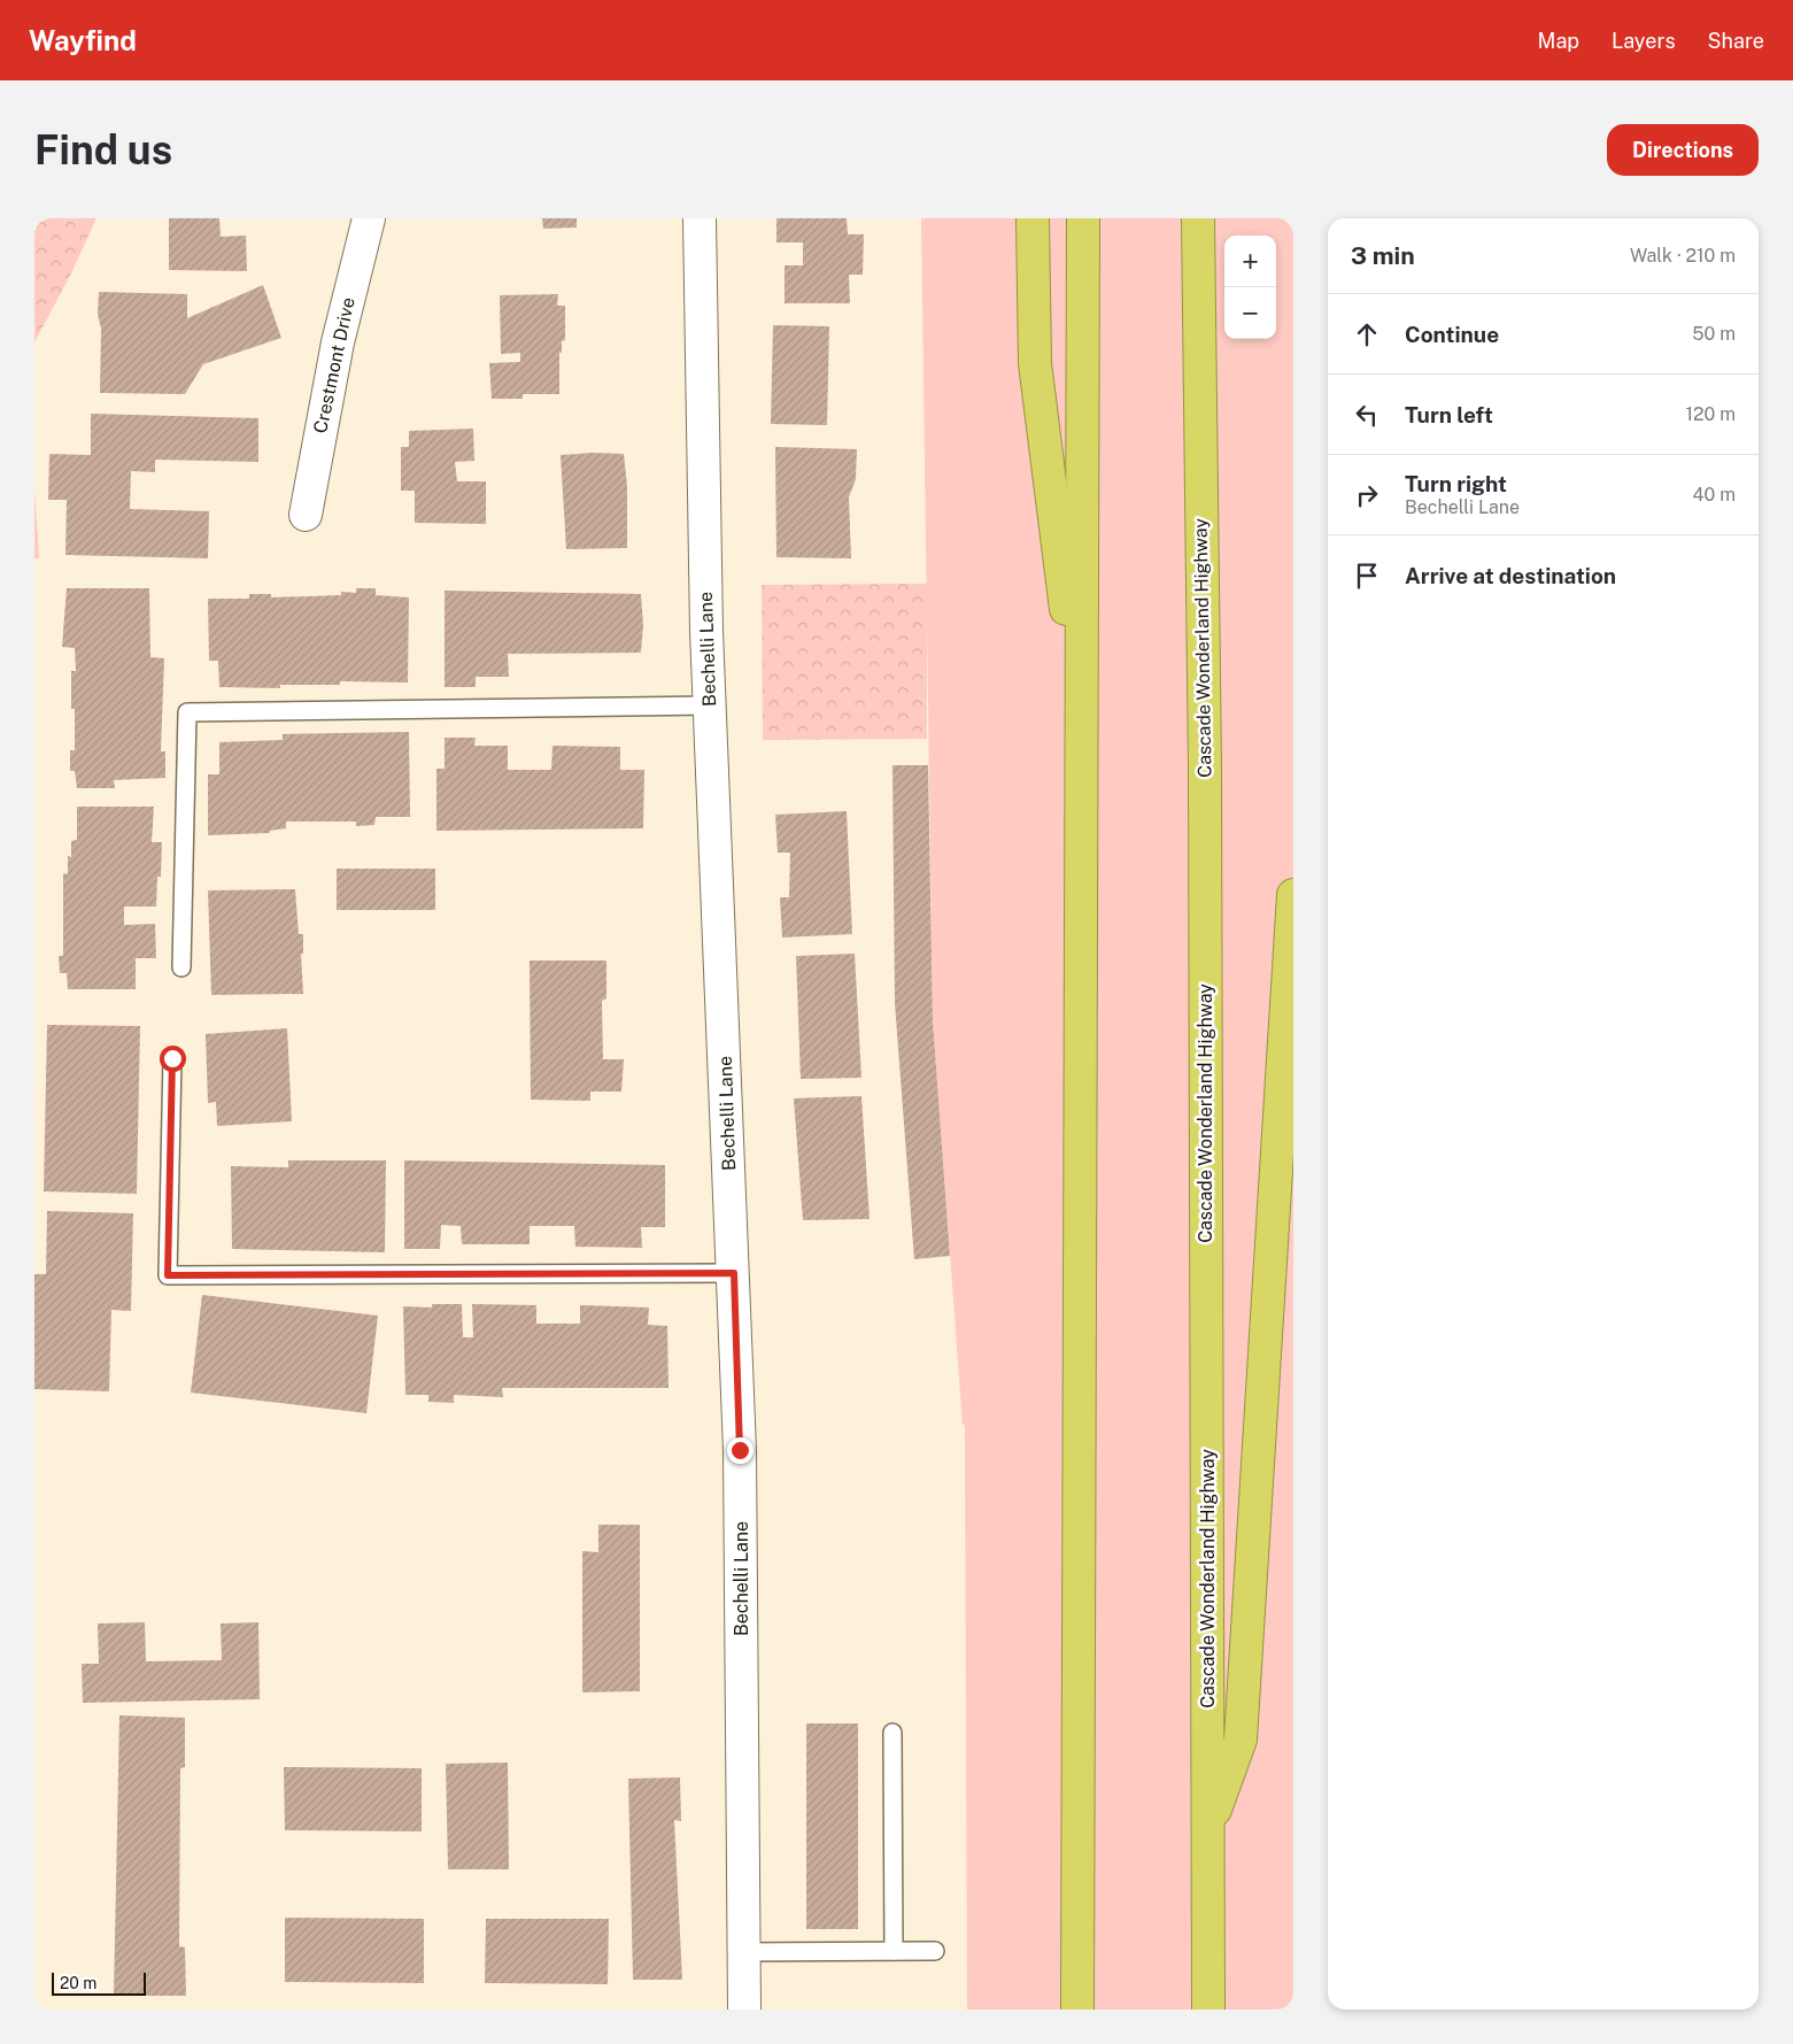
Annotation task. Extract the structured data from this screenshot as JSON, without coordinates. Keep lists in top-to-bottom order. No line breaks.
{"streets":{"highway":["Cascade Wonderland Highway"],"street":["Crestmont Drive","Bechelli Lane"]},"scale_bar":"20 m","page":{"header":"Wayfind","nav":["Map","Layers","Share"],"buttons":"Directions","title":"Find us","heading":["3 min","Walk · 210 m"],"map_buttons":["+","−"],"list":[["Continue","50 m"],["Turn left","120 m"],["Turn right","Bechelli Lane","40 m"],"Arrive at destination"],"scale":"20 m"}}
